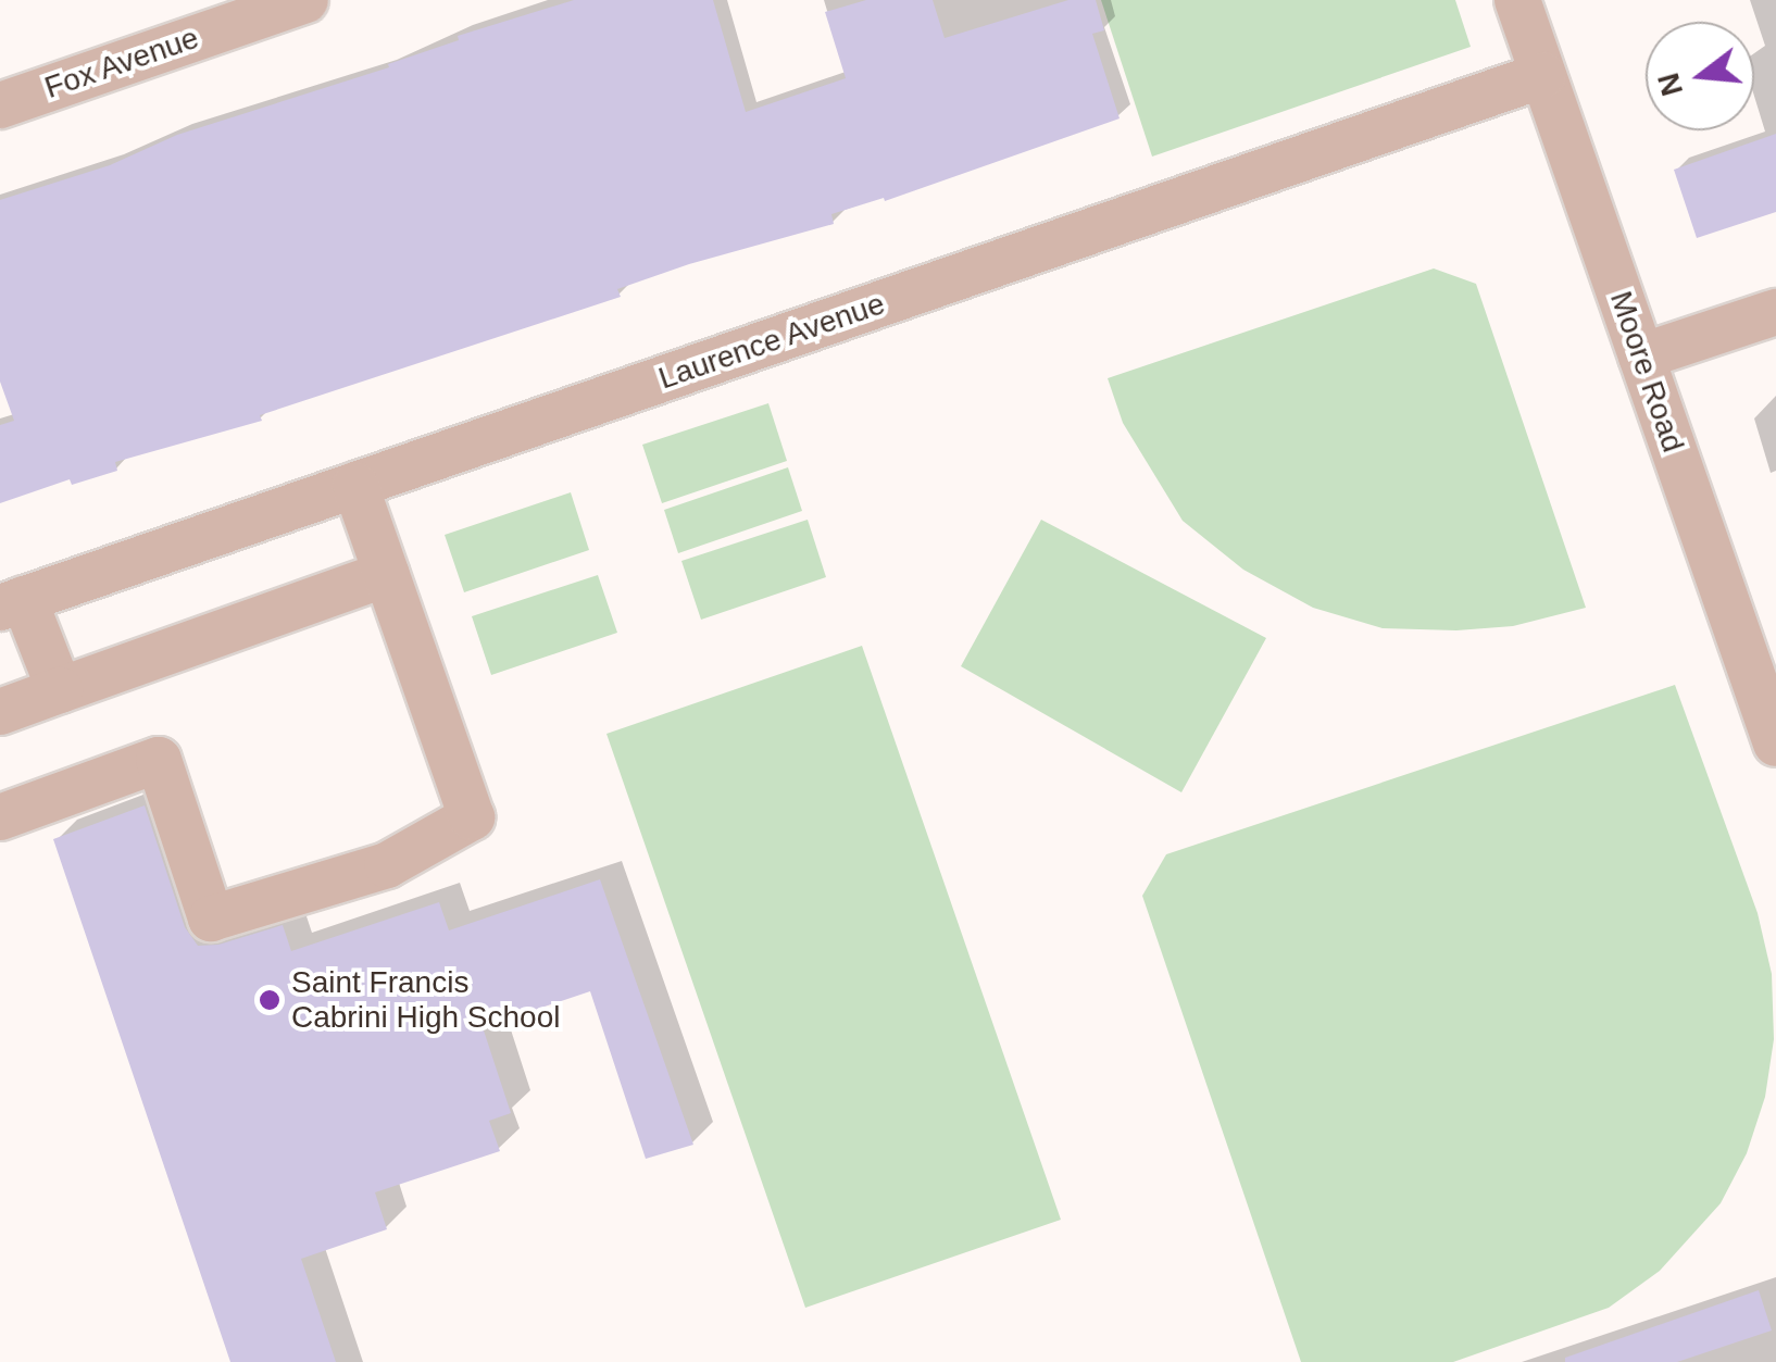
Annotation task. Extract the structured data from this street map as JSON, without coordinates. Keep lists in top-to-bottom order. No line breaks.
{"streets":{"street":["Fox Avenue","Laurence Avenue","Moore Road"]},"crossings":[["Laurence Avenue","Moore Road"]],"places":["Saint Francis Cabrini High School"],"north":"left"}
